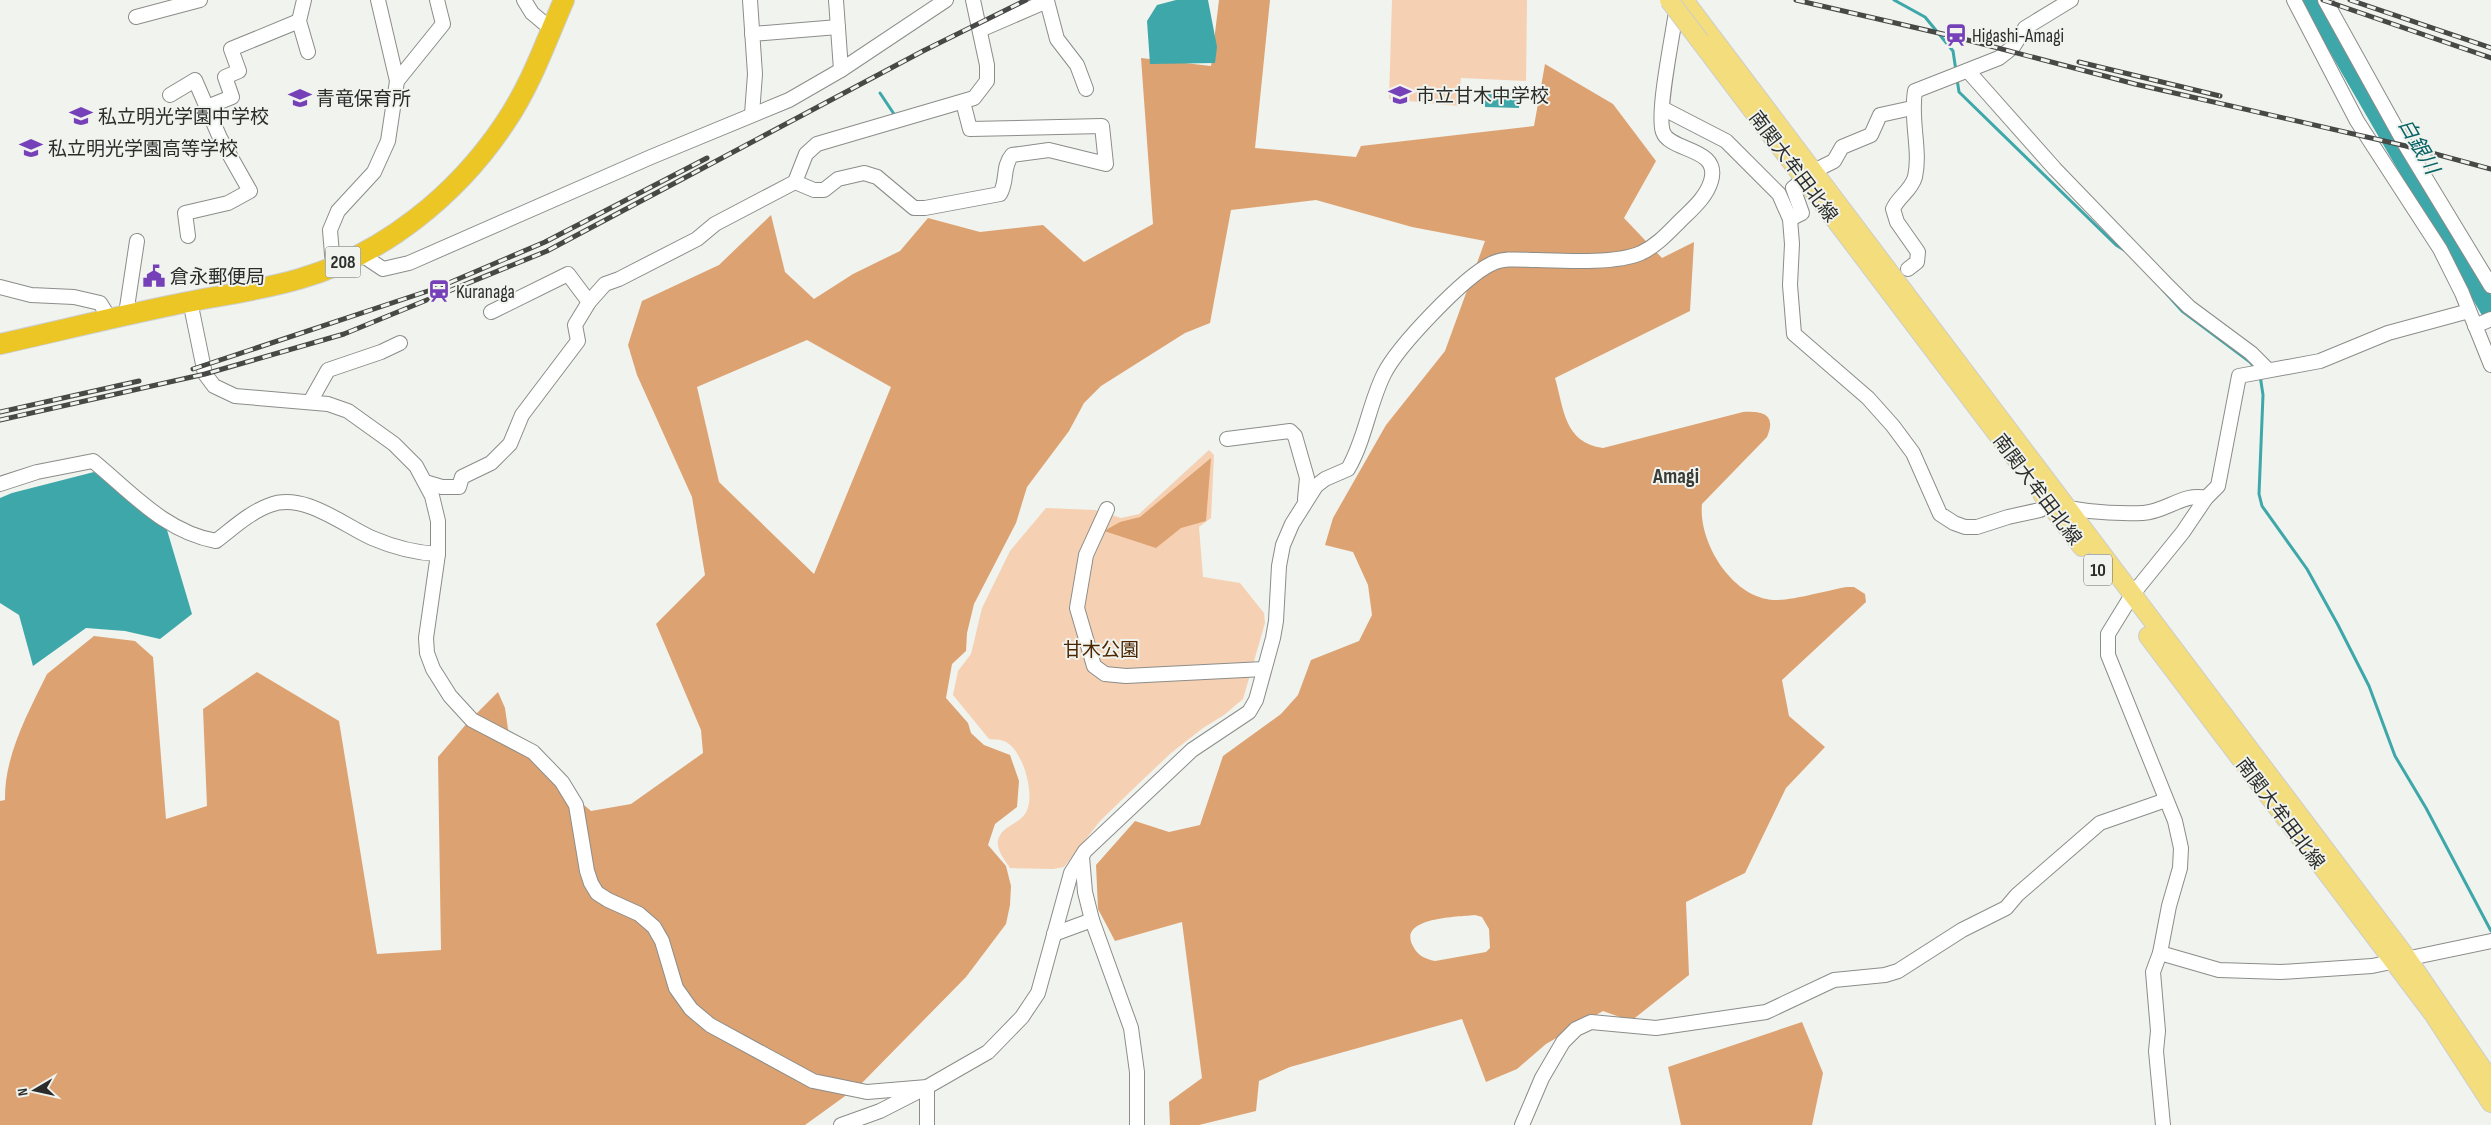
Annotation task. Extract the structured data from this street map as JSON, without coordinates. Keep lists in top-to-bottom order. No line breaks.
{"streets":{"highway":["208"],"main road":["南関大牟田北線","10"]},"districts":["Amagi"],"water":["白銀川"],"parks":["甘木公園"],"places":{"station":["Higashi-Amagi","Kuranaga"],"school or university":["市立甘木中学校","青竜保育所","私立明光学園中学校","私立明光学園高等学校"],"public building":["倉永郵便局"]},"north":"left"}
